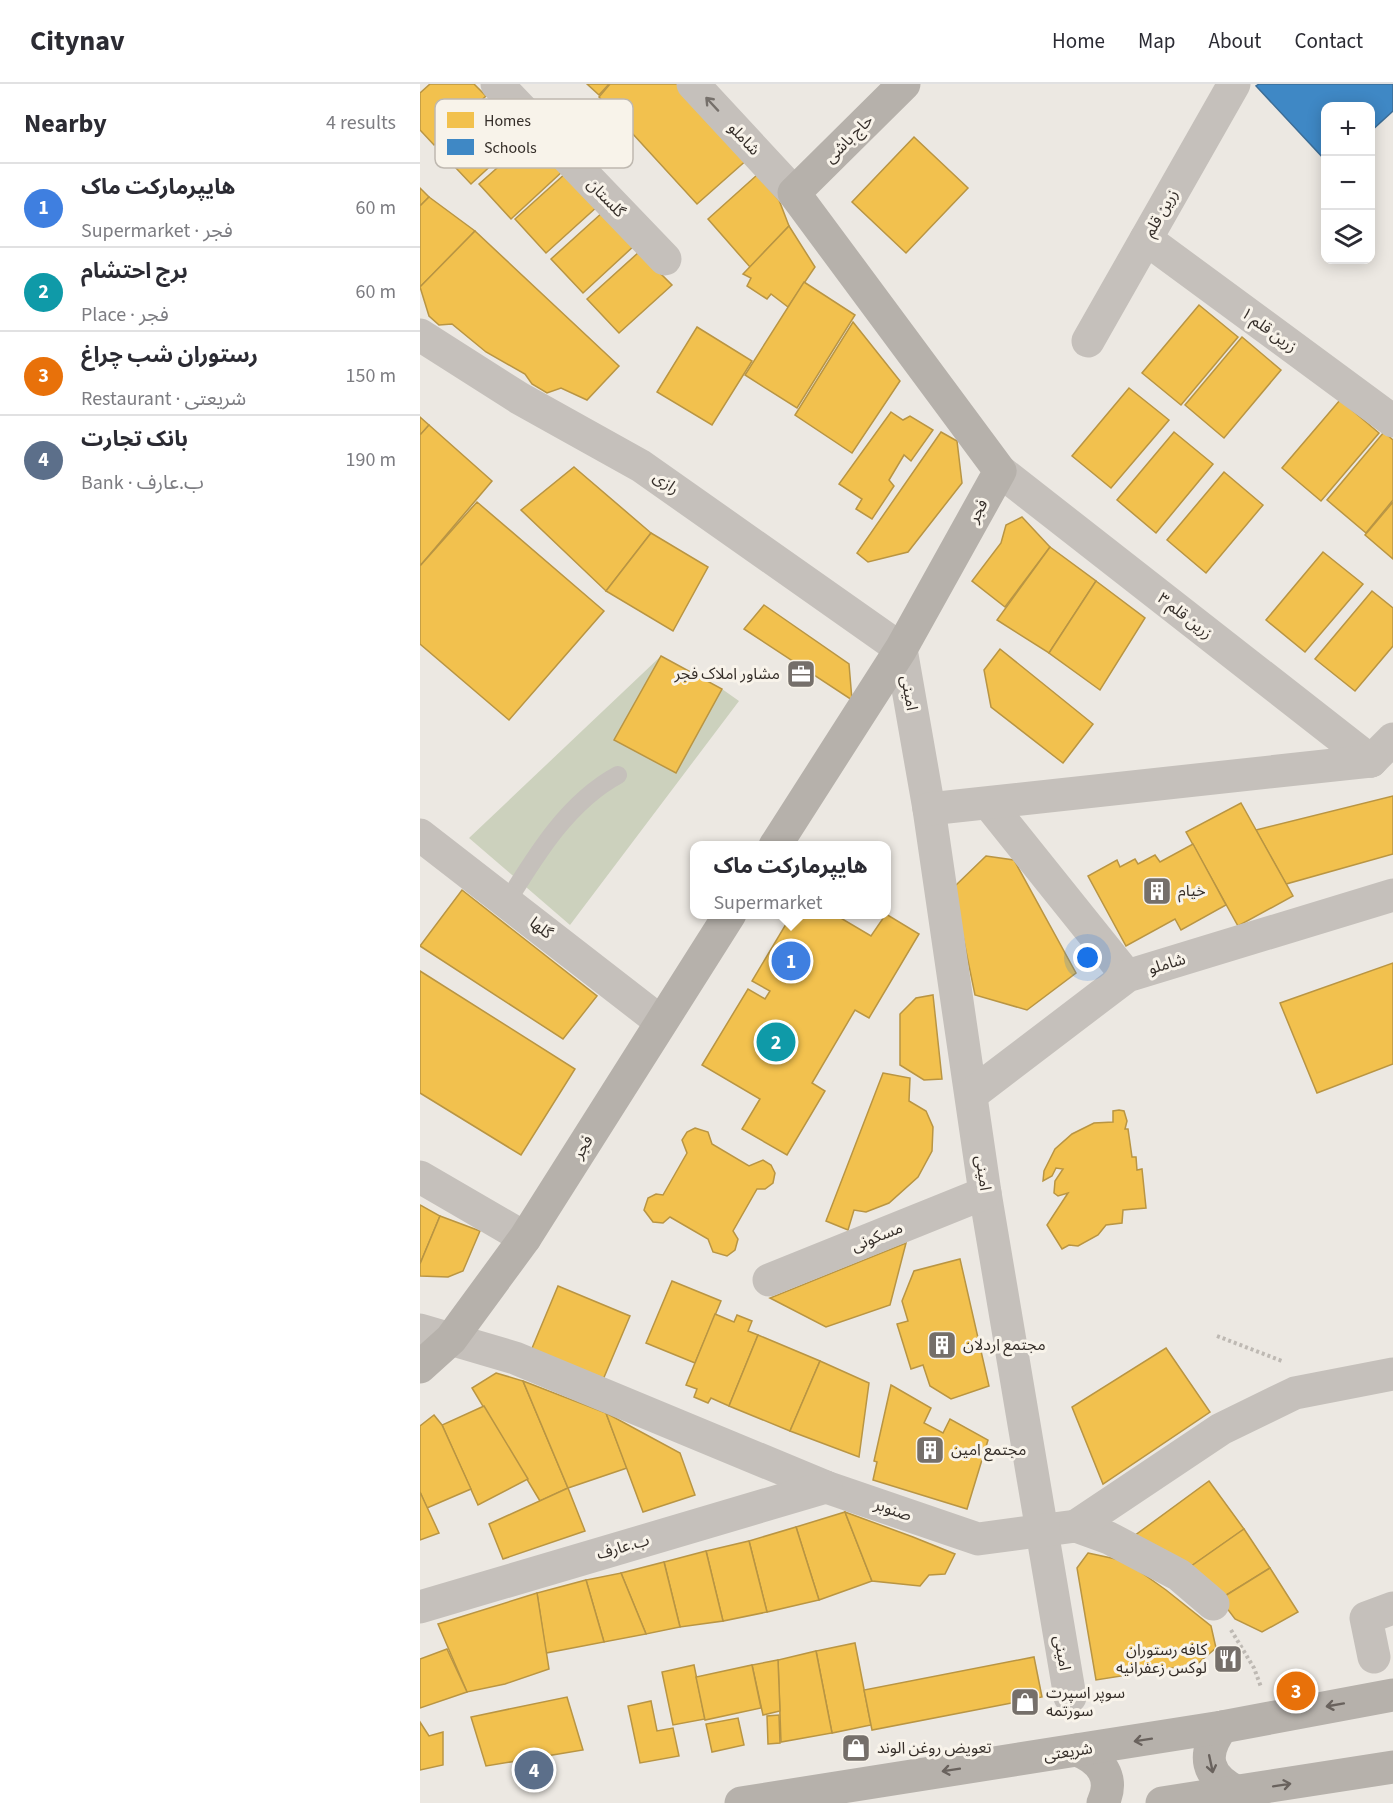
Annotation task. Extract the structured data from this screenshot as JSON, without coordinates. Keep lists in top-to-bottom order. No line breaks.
{"streets":{"street":["شاملو","حاج باشی","گلستان","زرین قلم","زرین قلم ۱","رازی","فجر","زرین قلم ۳","امینی","گلها","مسکونی","صنوبر","ب.عارف","شریعتی"]},"crossings":[["شاملو","حاج باشی"],["شاملو","امینی"],["زرین قلم","زرین قلم ۱"],["رازی","فجر"],["رازی","امینی"],["فجر","زرین قلم ۳"],["فجر","امینی"],["فجر","گلها"],["فجر","صنوبر"],["امینی","مسکونی"],["امینی","صنوبر"],["صنوبر","ب.عارف"]],"places":{"office":["مشاور املاک فجر"],"building":["خیام","مجتمع اردلان","مجتمع امین"],"restaurant":["کافه رستوران لوکس زعفرانیه"],"shop":["سوپر اسپرت سورتمه","تعویض روغن الوند"]},"legend":["Homes","Schools"],"page":{"header":"Citynav","nav":["Home","Map","About","Contact"],"heading":["Nearby","4 results"],"map_buttons":["+","−"],"list":[{"mark":"1","name":"هایپرمارکت ماک","note":"Supermarket · فجر","value":"60 m"},{"mark":"2","name":"برج احتشام","note":"Place · فجر","value":"60 m"},{"mark":"3","name":"رستوران شب چراغ","note":"Restaurant · شریعتی","value":"150 m"},{"mark":"4","name":"بانک تجارت","note":"Bank · ب.عارف","value":"190 m"}],"popup":["هایپرمارکت ماک","Supermarket"],"pins":["1","2","3","4"]}}
